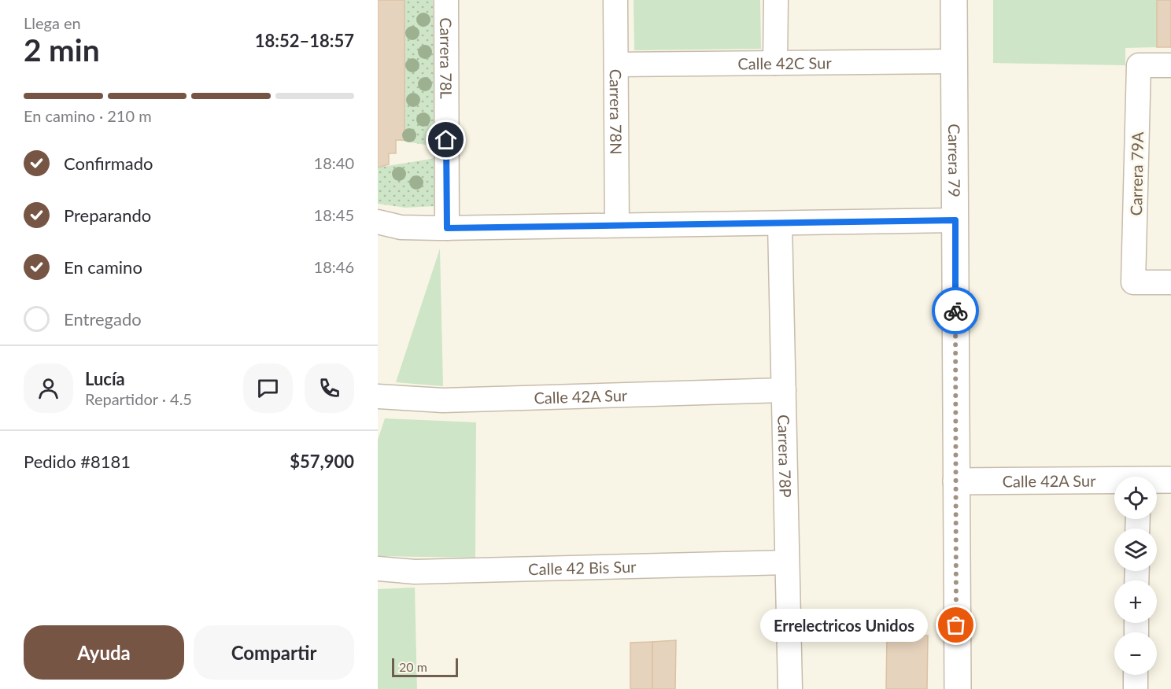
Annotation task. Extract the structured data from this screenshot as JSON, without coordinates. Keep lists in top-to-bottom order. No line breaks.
{"streets":{"street":["Carrera 78L","Calle 42C Sur","Carrera 78N","Carrera 79","Carrera 79A","Calle 42A Sur","Carrera 78P","Calle 42 Bis Sur"]},"crossings":[["Calle 42C Sur","Carrera 78N"],["Calle 42C Sur","Carrera 79"],["Carrera 79","Calle 42A Sur"],["Calle 42A Sur","Carrera 78P"],["Carrera 78P","Calle 42 Bis Sur"]],"places":["Errelectricos Unidos"],"scale_bar":"20 m","page":{"heading":["2 min","Llega en","18:52–18:57"],"panel":["Lucía","Repartidor · 4.5","Pedido #8181","$57,900"],"bar":"En camino · 210 m","list":[["Confirmado","18:40"],["Preparando","18:45"],["En camino","18:46"],"Entregado"],"map_buttons":["+","−"],"bubble":"Errelectricos Unidos","buttons":["Ayuda","Compartir"],"scale":"20 m"}}
